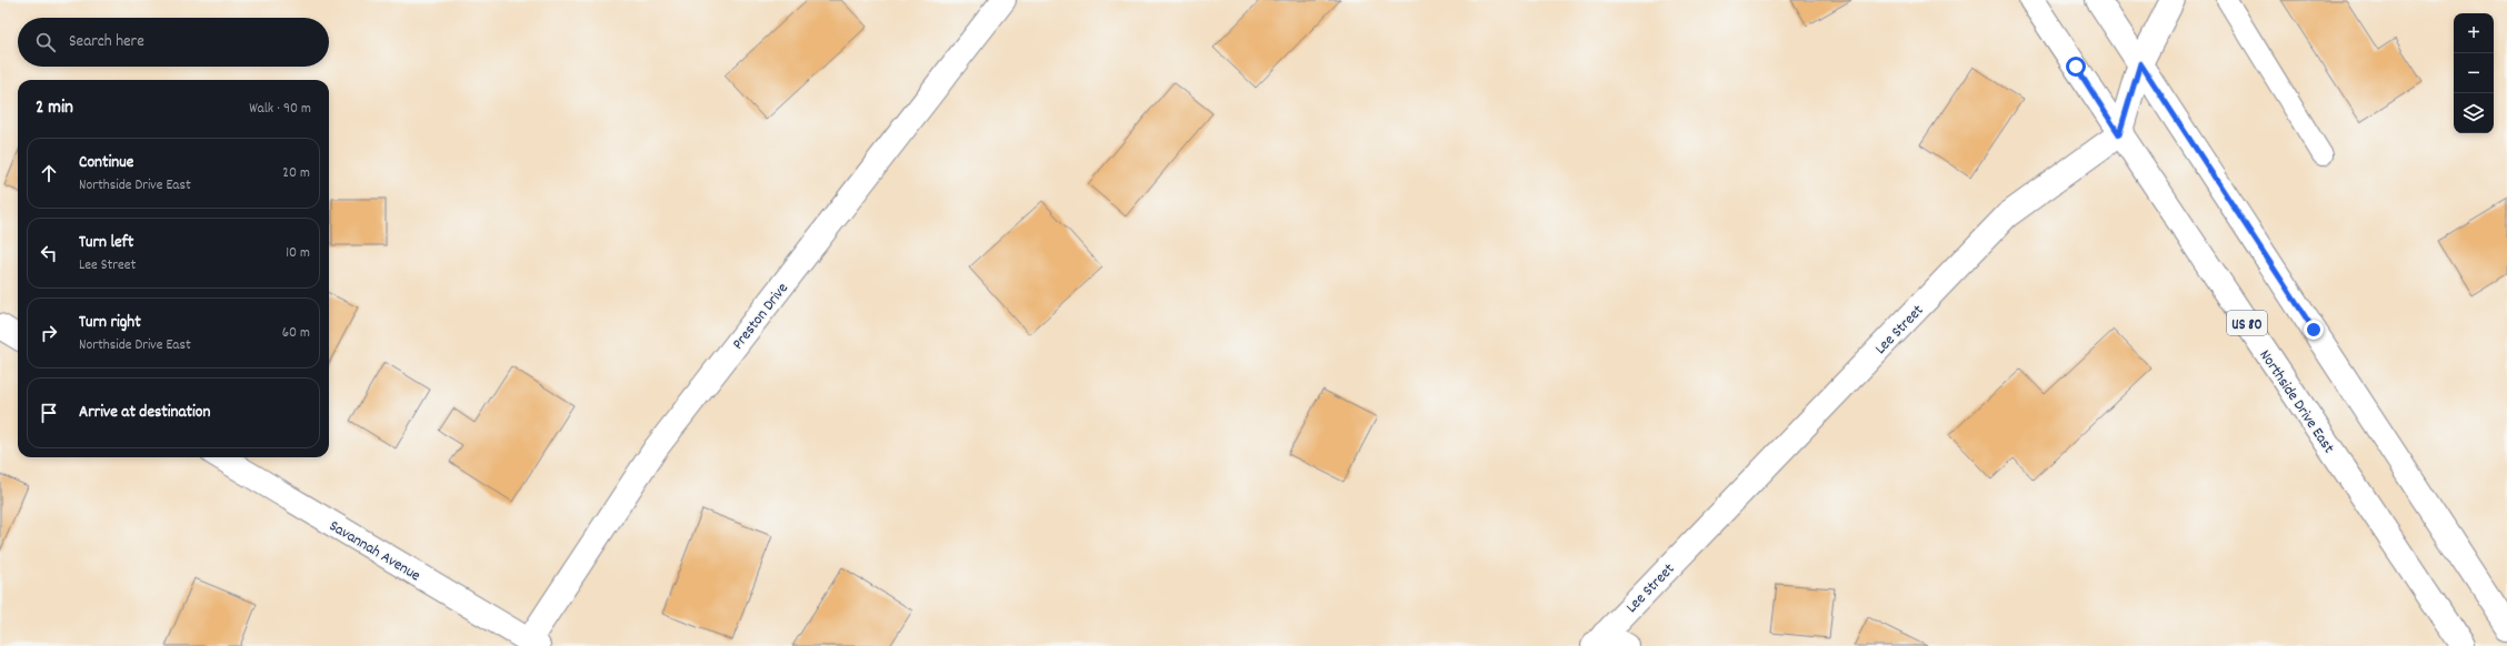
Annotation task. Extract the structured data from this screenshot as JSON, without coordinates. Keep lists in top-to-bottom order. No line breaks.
{"streets":{"street":["Preston Drive","US 80","Lee Street","Northside Drive East","Savannah Avenue"]},"crossings":[["Preston Drive","Savannah Avenue"],["Lee Street","Northside Drive East"]],"page":{"map_buttons":["+","−"],"search":"Search here","heading":["2 min","Walk · 90 m"],"list":[["Continue","Northside Drive East","20 m"],["Turn left","Lee Street","10 m"],["Turn right","Northside Drive East","60 m"],"Arrive at destination"]}}
